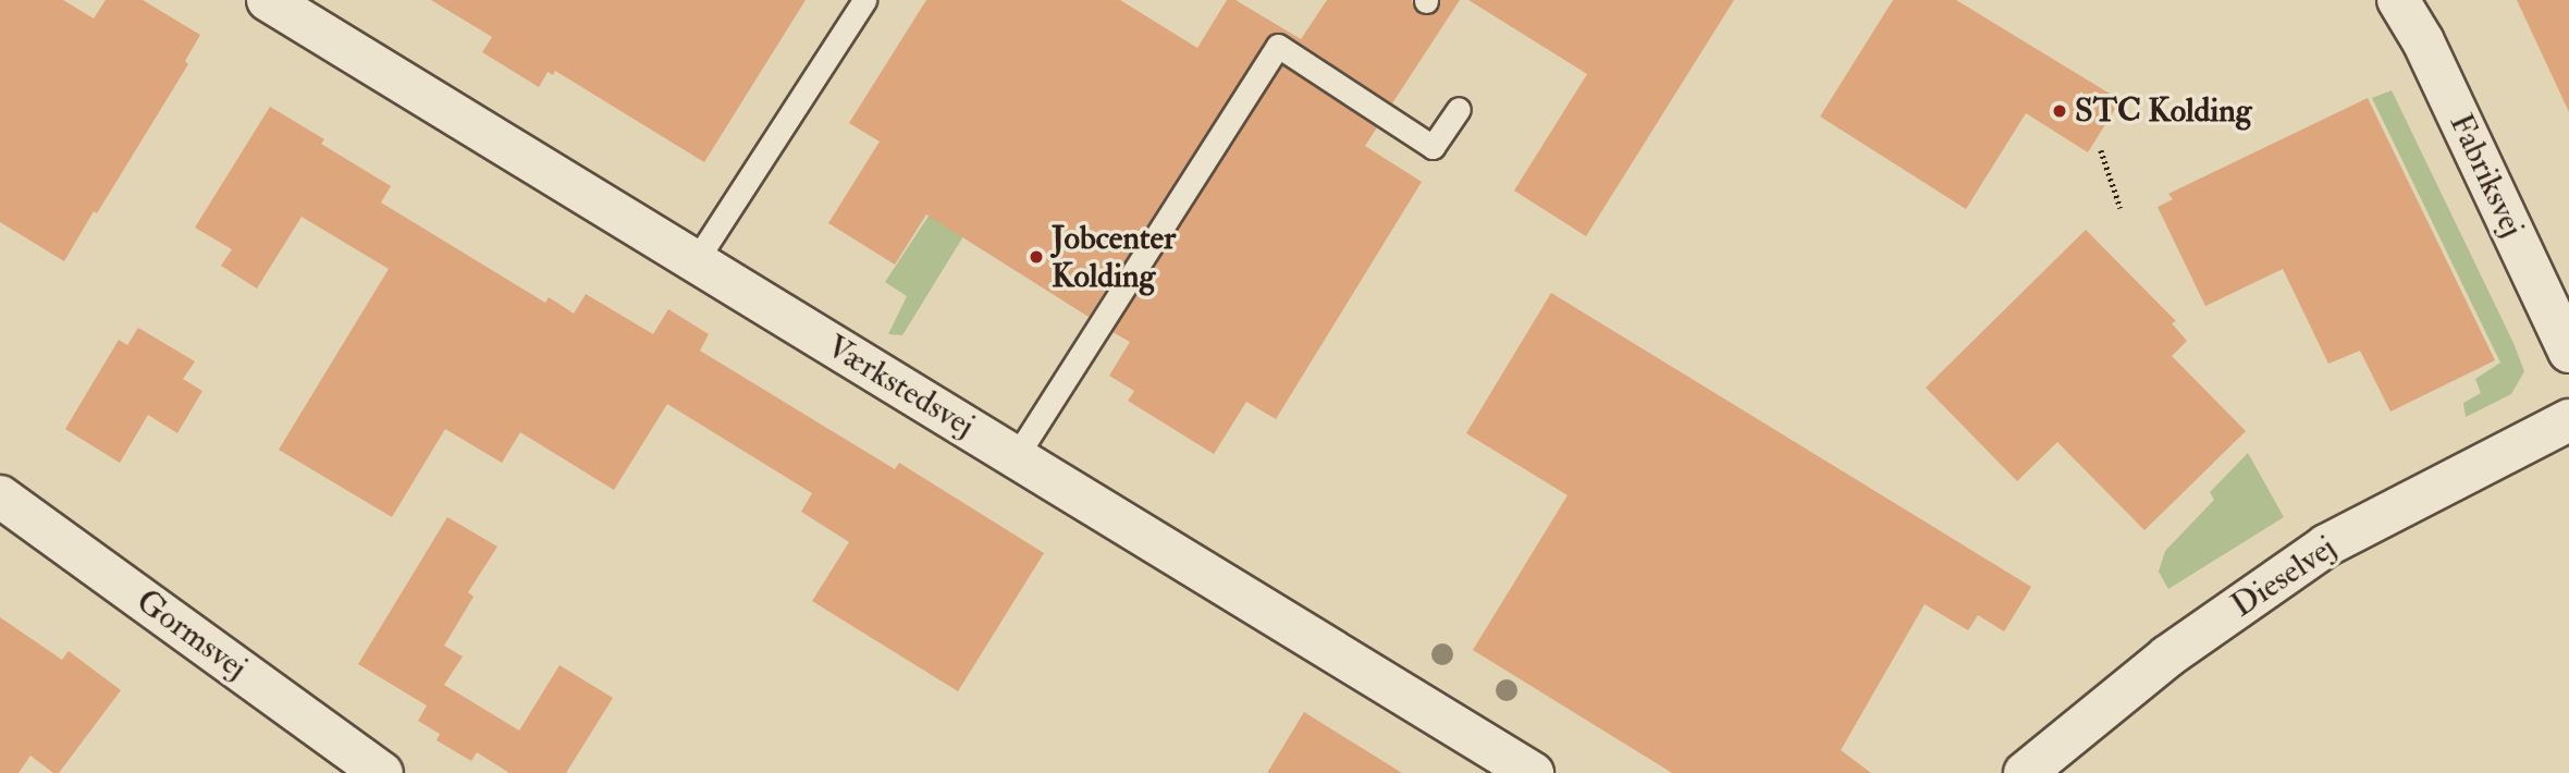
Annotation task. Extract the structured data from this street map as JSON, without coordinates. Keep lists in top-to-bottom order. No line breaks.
{"streets":{"street":["Fabriksvej","Værkstedsvej","Dieselvej","Gormsvej"]},"places":["STC Kolding","Jobcenter Kolding"]}
